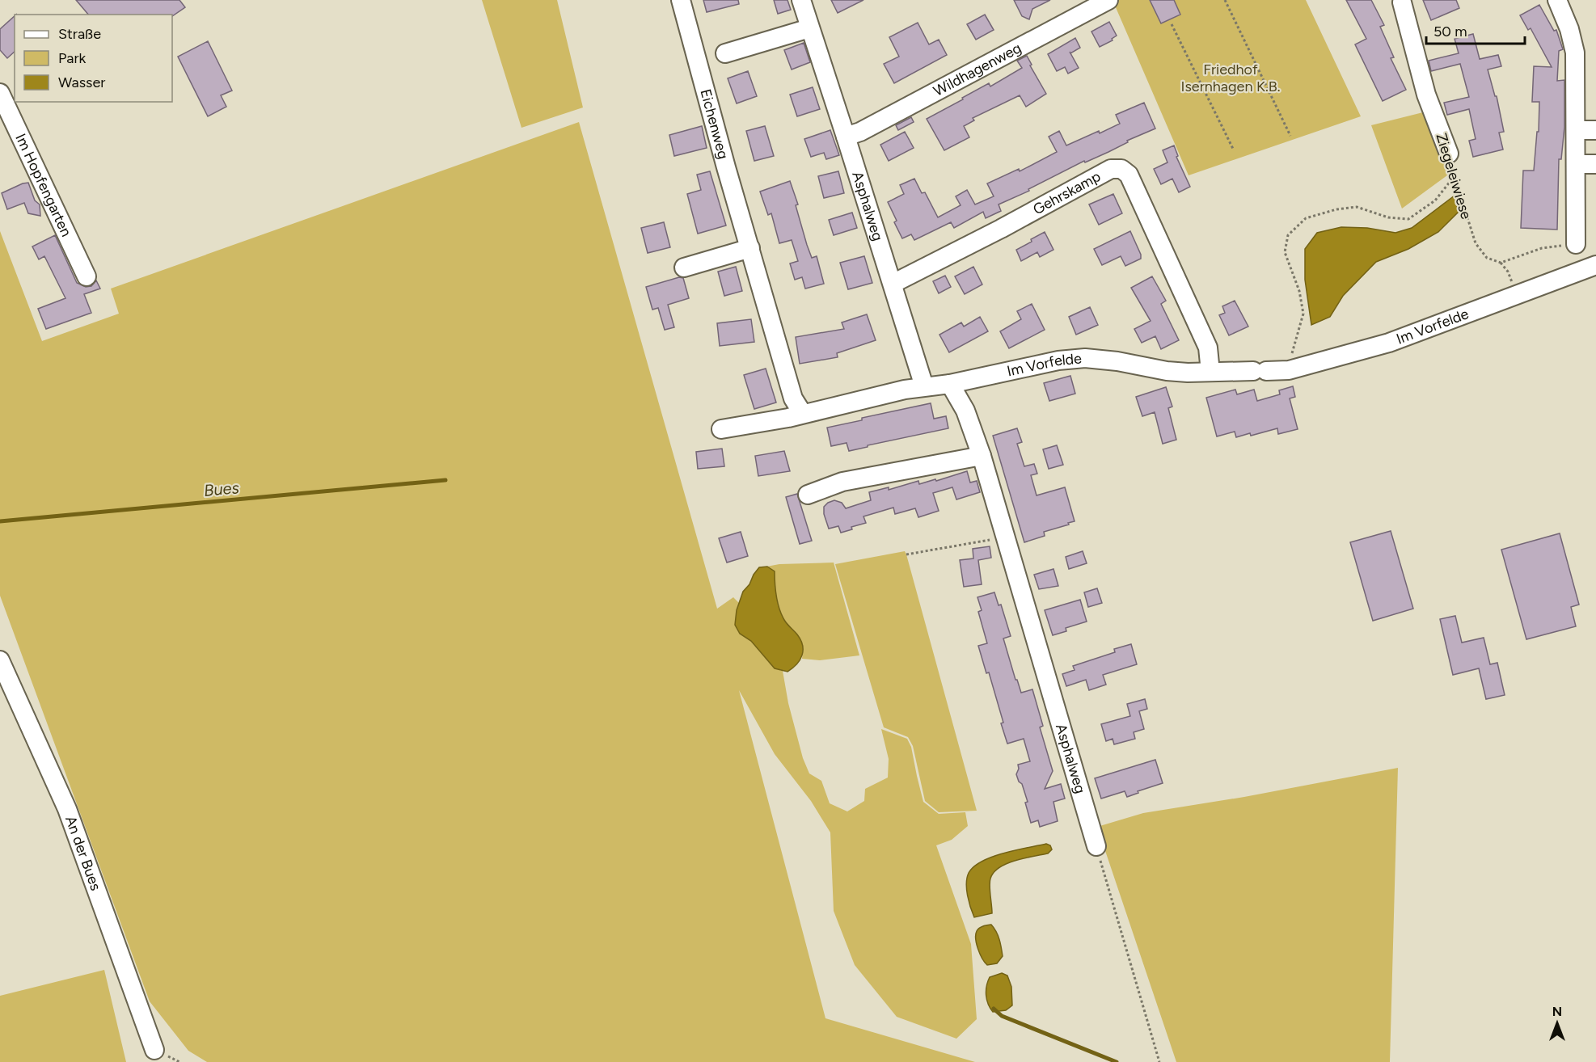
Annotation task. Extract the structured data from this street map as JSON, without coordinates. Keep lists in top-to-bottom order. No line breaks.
{"streets":{"street":["Wildhagenweg","Eichenweg","Ziegeleiwiese","Im Hopfengarten","Gehrskamp","Asphalweg","Im Vorfelde","An der Bues"]},"crossings":[["Wildhagenweg","Asphalweg"],["Gehrskamp","Asphalweg"],["Gehrskamp","Im Vorfelde"],["Asphalweg","Im Vorfelde"]],"water":["Bues"],"parks":["Friedhof Isernhagen K.B."],"legend":["Straße","Park","Wasser"],"scale_bar":"50 m","north":"top"}
